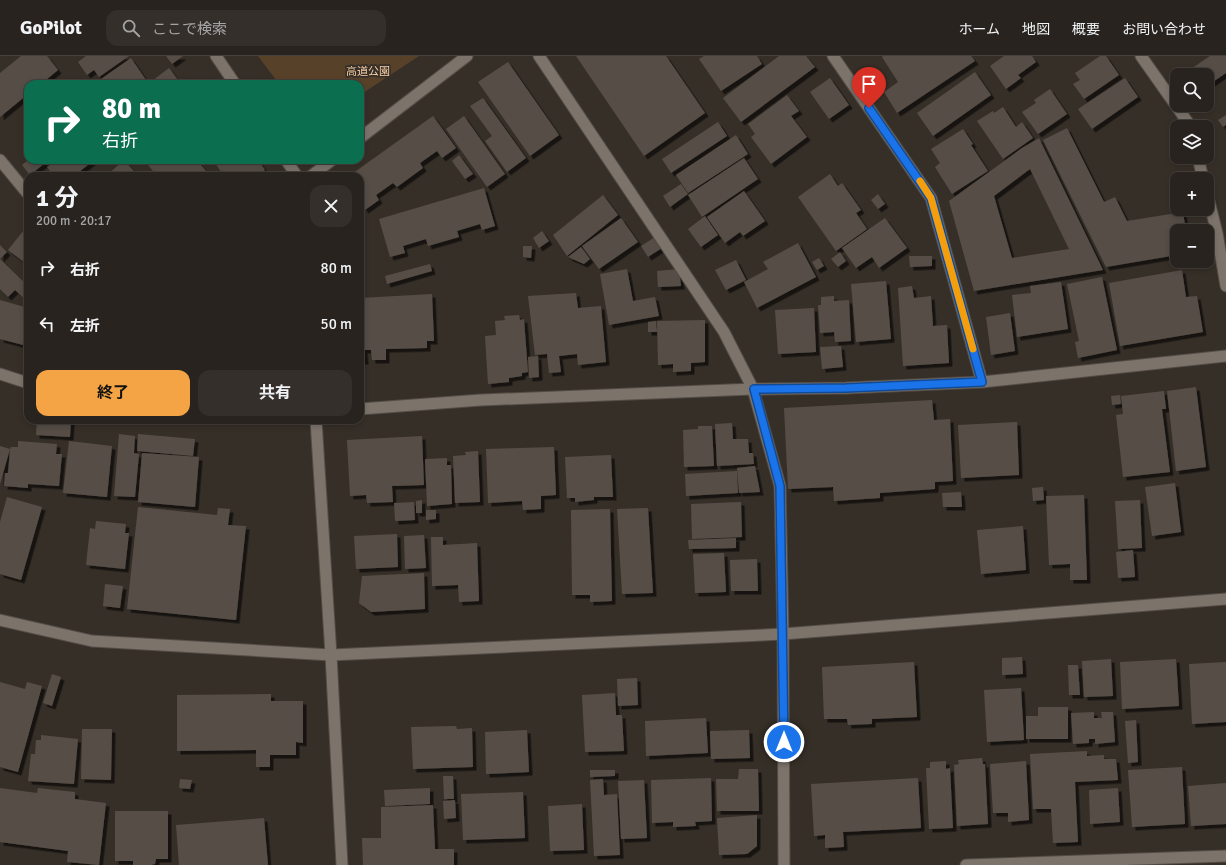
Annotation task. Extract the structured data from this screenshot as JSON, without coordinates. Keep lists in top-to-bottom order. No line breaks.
{"parks":["高道公園"],"page":{"header":"GoPilot","search":"ここで検索","nav":["ホーム","地図","概要","お問い合わせ"],"map_buttons":["+","−"],"turn":["80 m","右折"],"heading":["1 分","200 m · 20:17"],"list":[{"name":"右折","value":"80 m"},{"name":"左折","value":"50 m"}],"buttons":["終了","共有"]}}
